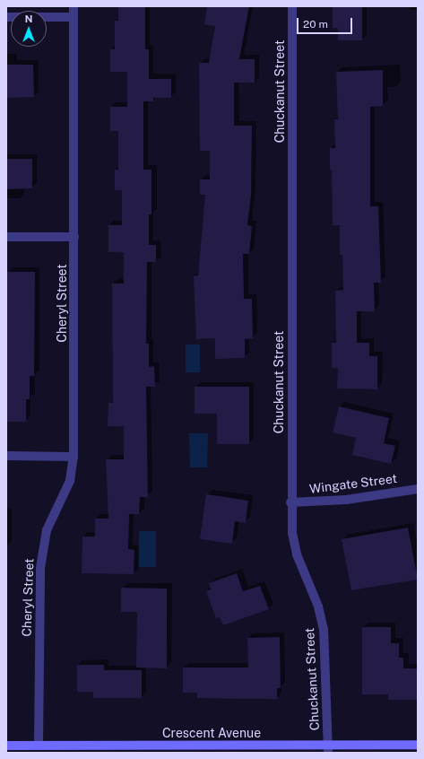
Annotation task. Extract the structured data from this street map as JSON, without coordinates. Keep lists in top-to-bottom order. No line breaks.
{"streets":{"street":["Chuckanut Street","Cheryl Street","Wingate Street","Crescent Avenue"]},"crossings":[["Chuckanut Street","Wingate Street"],["Chuckanut Street","Crescent Avenue"],["Cheryl Street","Crescent Avenue"]],"scale_bar":"20 m","north":"top"}
